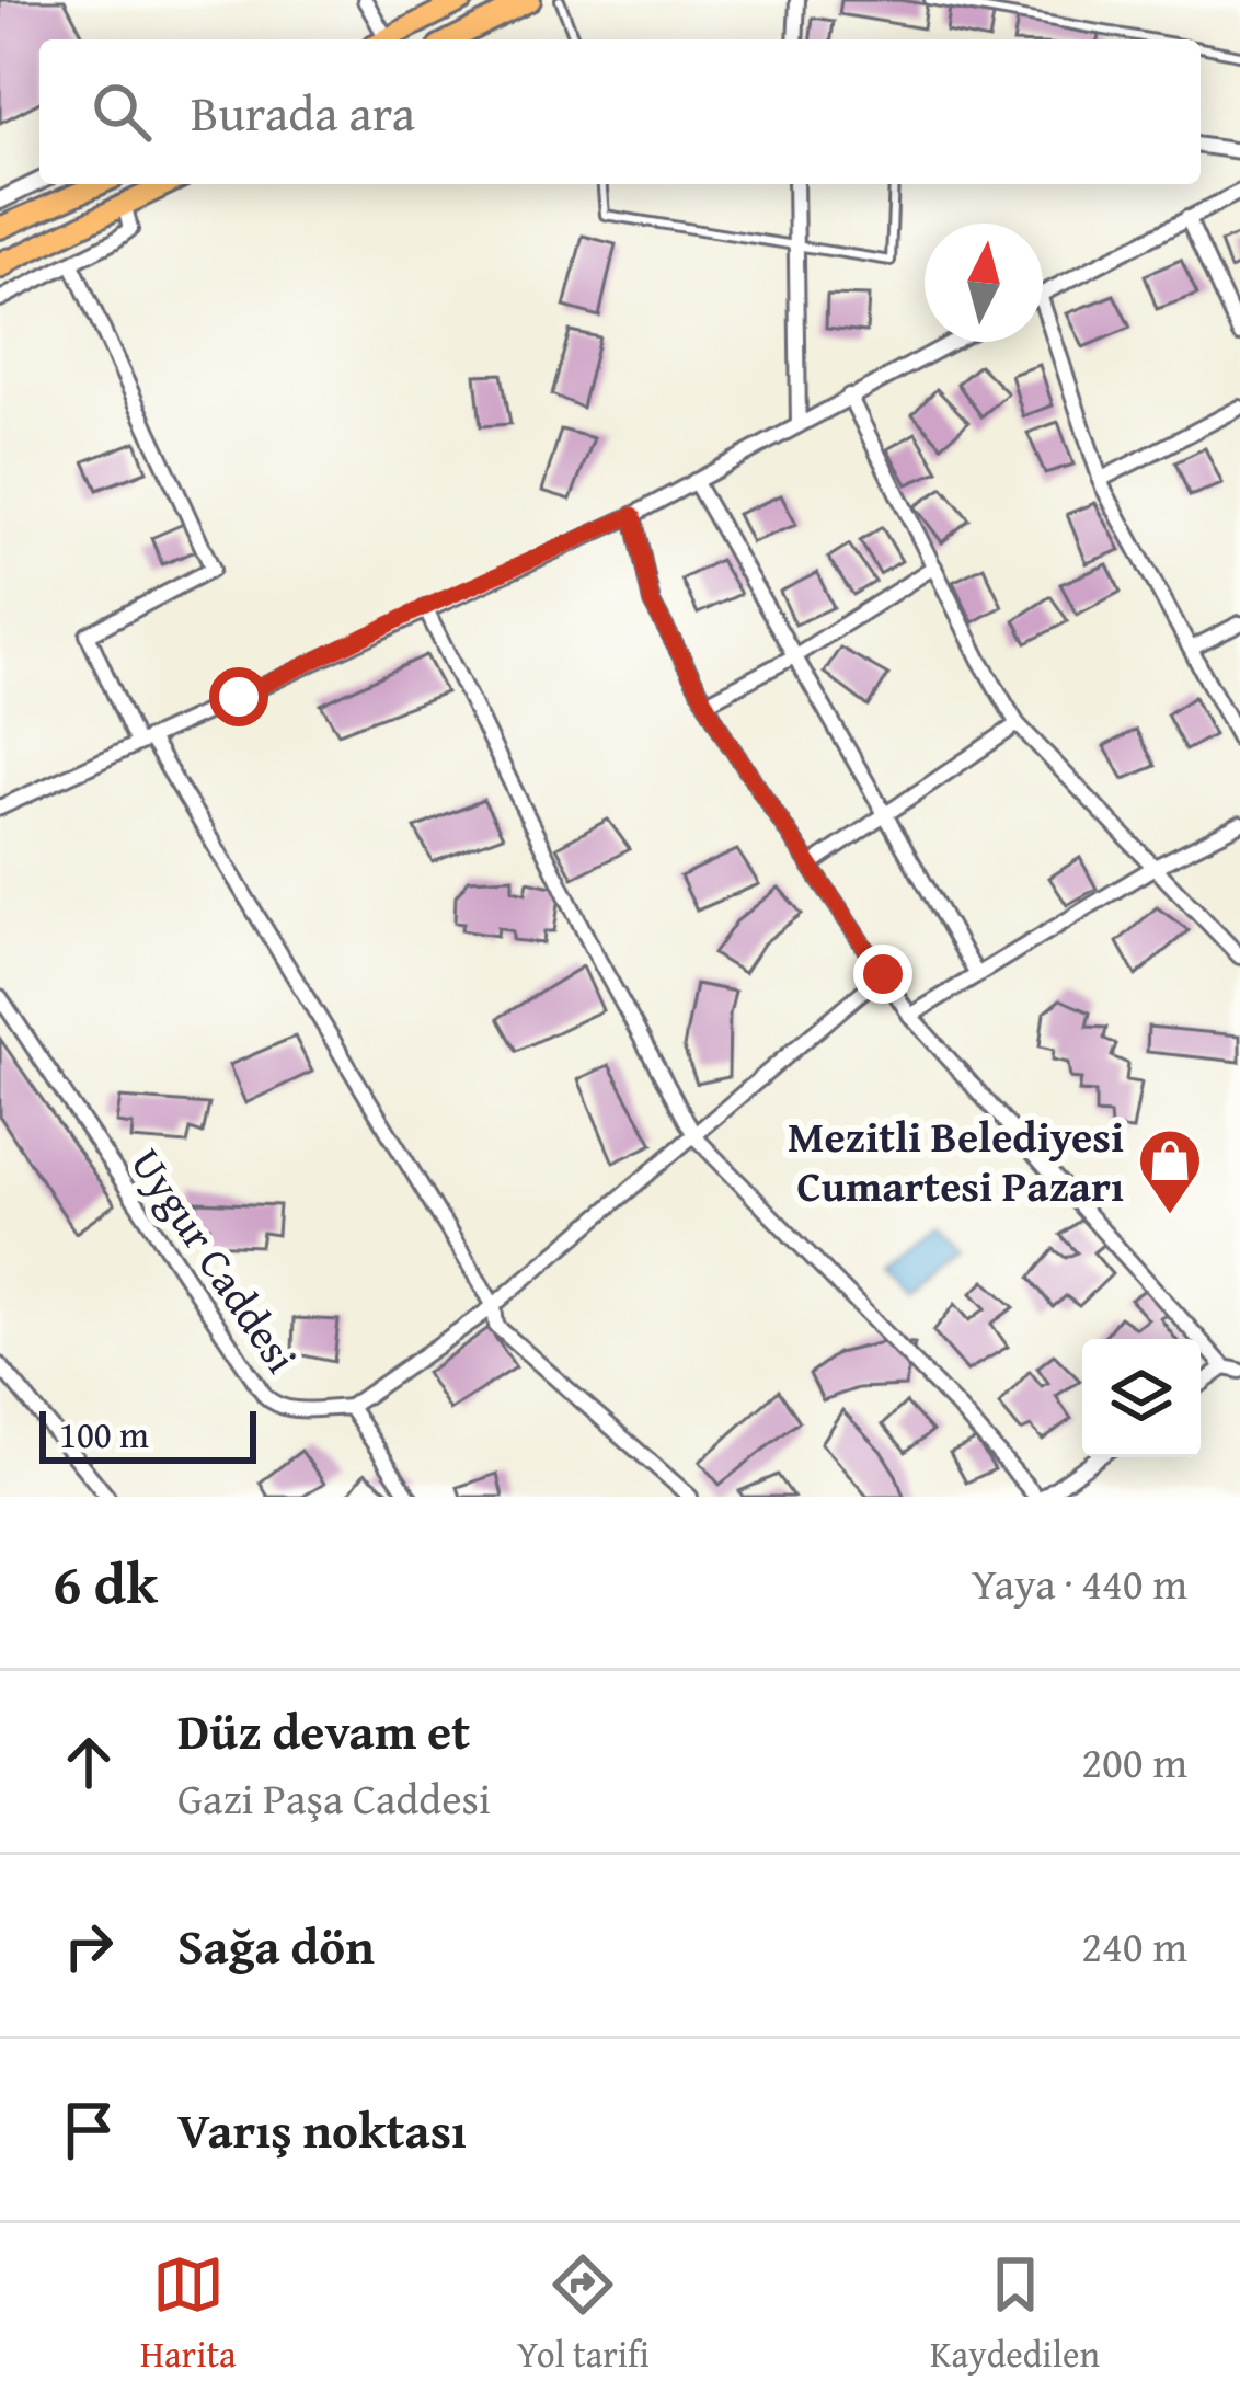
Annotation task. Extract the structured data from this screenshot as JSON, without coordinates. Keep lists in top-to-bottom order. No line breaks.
{"streets":{"street":["Uygur Caddesi"]},"places":{"shop":["Mezitli Belediyesi Cumartesi Pazarı"]},"scale_bar":"100 m","north":"top","page":{"search":"Burada ara","scale":"100 m","heading":["6 dk","Yaya · 440 m"],"list":[["Düz devam et","Gazi Paşa Caddesi","200 m"],["Sağa dön","240 m"],"Varış noktası"],"nav":["Harita","Yol tarifi","Kaydedilen"]}}
